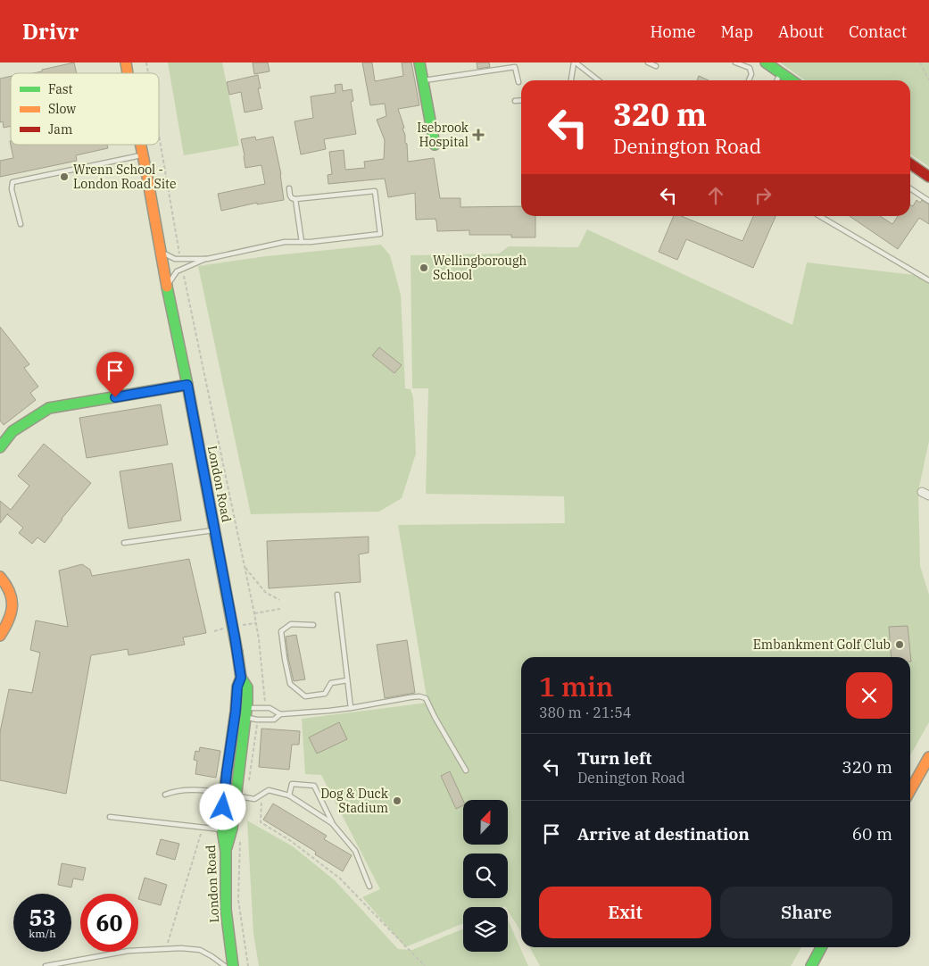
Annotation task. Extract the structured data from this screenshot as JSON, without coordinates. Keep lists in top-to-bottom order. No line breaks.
{"streets":{"main road":["London Road"]},"places":{"health":["Isebrook Hospital"],"other":["Wrenn School - London Road Site","Wellingborough School","Embankment Golf Club","Dog & Duck Stadium"]},"legend":["Fast","Slow","Jam"],"north":"top","page":{"header":"Drivr","nav":["Home","Map","About","Contact"],"turn":["320 m","Denington Road"],"heading":["1 min","380 m · 21:54"],"list":[{"name":"Turn left","note":"Denington Road","value":"320 m"},{"name":"Arrive at destination","value":"60 m"}],"buttons":["Exit","Share"],"speed":"53 km/h","limit":"60"}}
